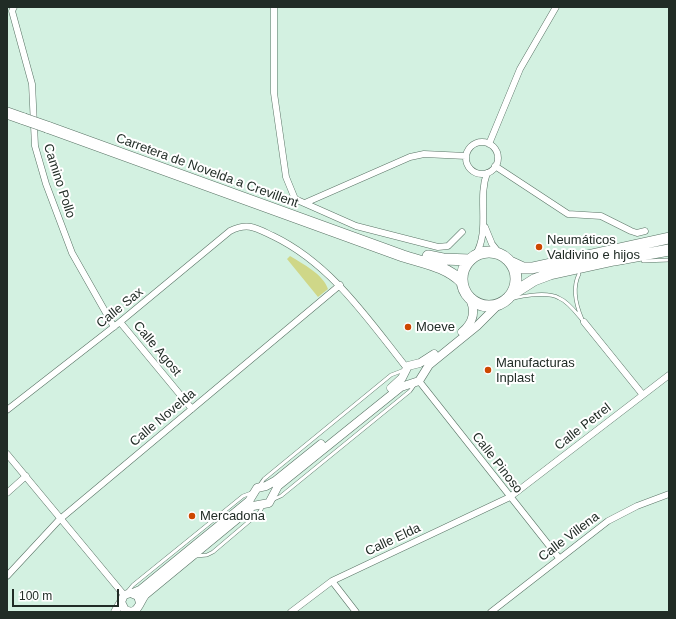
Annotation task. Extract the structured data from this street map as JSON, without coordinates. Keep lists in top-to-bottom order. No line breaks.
{"streets":{"highway":["Carretera de Novelda a Crevillent"],"street":["Camino Pollo","Calle Sax","Calle Agost","Calle Novelda","Calle Petrel","Calle Pinoso","Calle Villena","Calle Elda"]},"crossings":[["Camino Pollo","Calle Sax"],["Calle Sax","Calle Agost"],["Calle Sax","Calle Novelda"],["Calle Agost","Calle Novelda"],["Calle Petrel","Calle Pinoso"],["Calle Petrel","Calle Elda"],["Calle Pinoso","Calle Villena"],["Calle Pinoso","Calle Elda"]],"places":["Neumáticos Valdivino e hijos","Moeve","Manufacturas Inplast","Mercadona"],"scale_bar":"100 m"}
